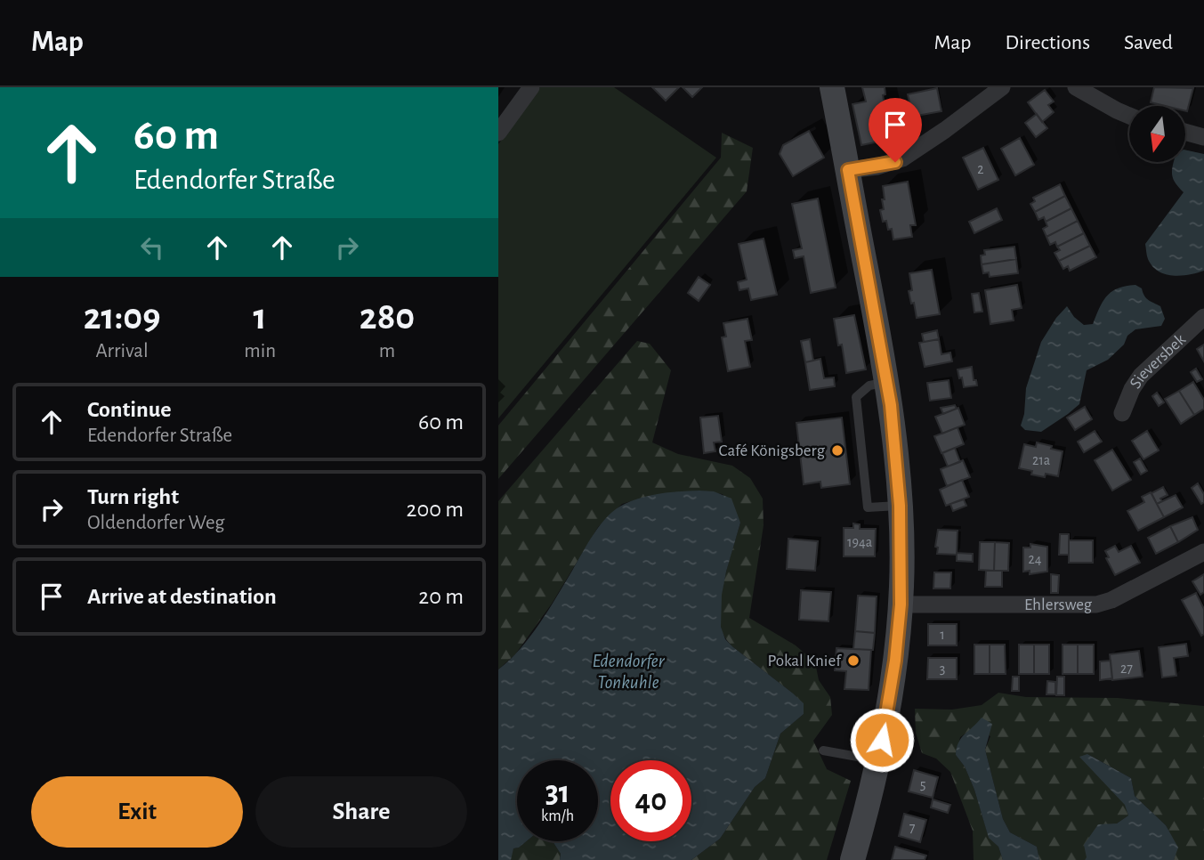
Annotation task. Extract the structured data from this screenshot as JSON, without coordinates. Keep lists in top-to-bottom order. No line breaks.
{"streets":{"street":["Sieversbek","Ehlersweg"]},"water":["Edendorfer Tonkuhle"],"places":["Café Königsberg","Pokal Knief"],"house_numbers":["2","21a","194a","24","1","3","27","5","7"],"north":"bottom","page":{"header":"Map","nav":["Map","Directions","Saved"],"turn":["60 m","Edendorfer Straße"],"eta":["21:09","Arrival","1","min","280","m"],"list":[{"name":"Continue","note":"Edendorfer Straße","value":"60 m"},{"name":"Turn right","note":"Oldendorfer Weg","value":"200 m"},{"name":"Arrive at destination","value":"20 m"}],"speed":"31 km/h","limit":"40","buttons":["Exit","Share"]}}
